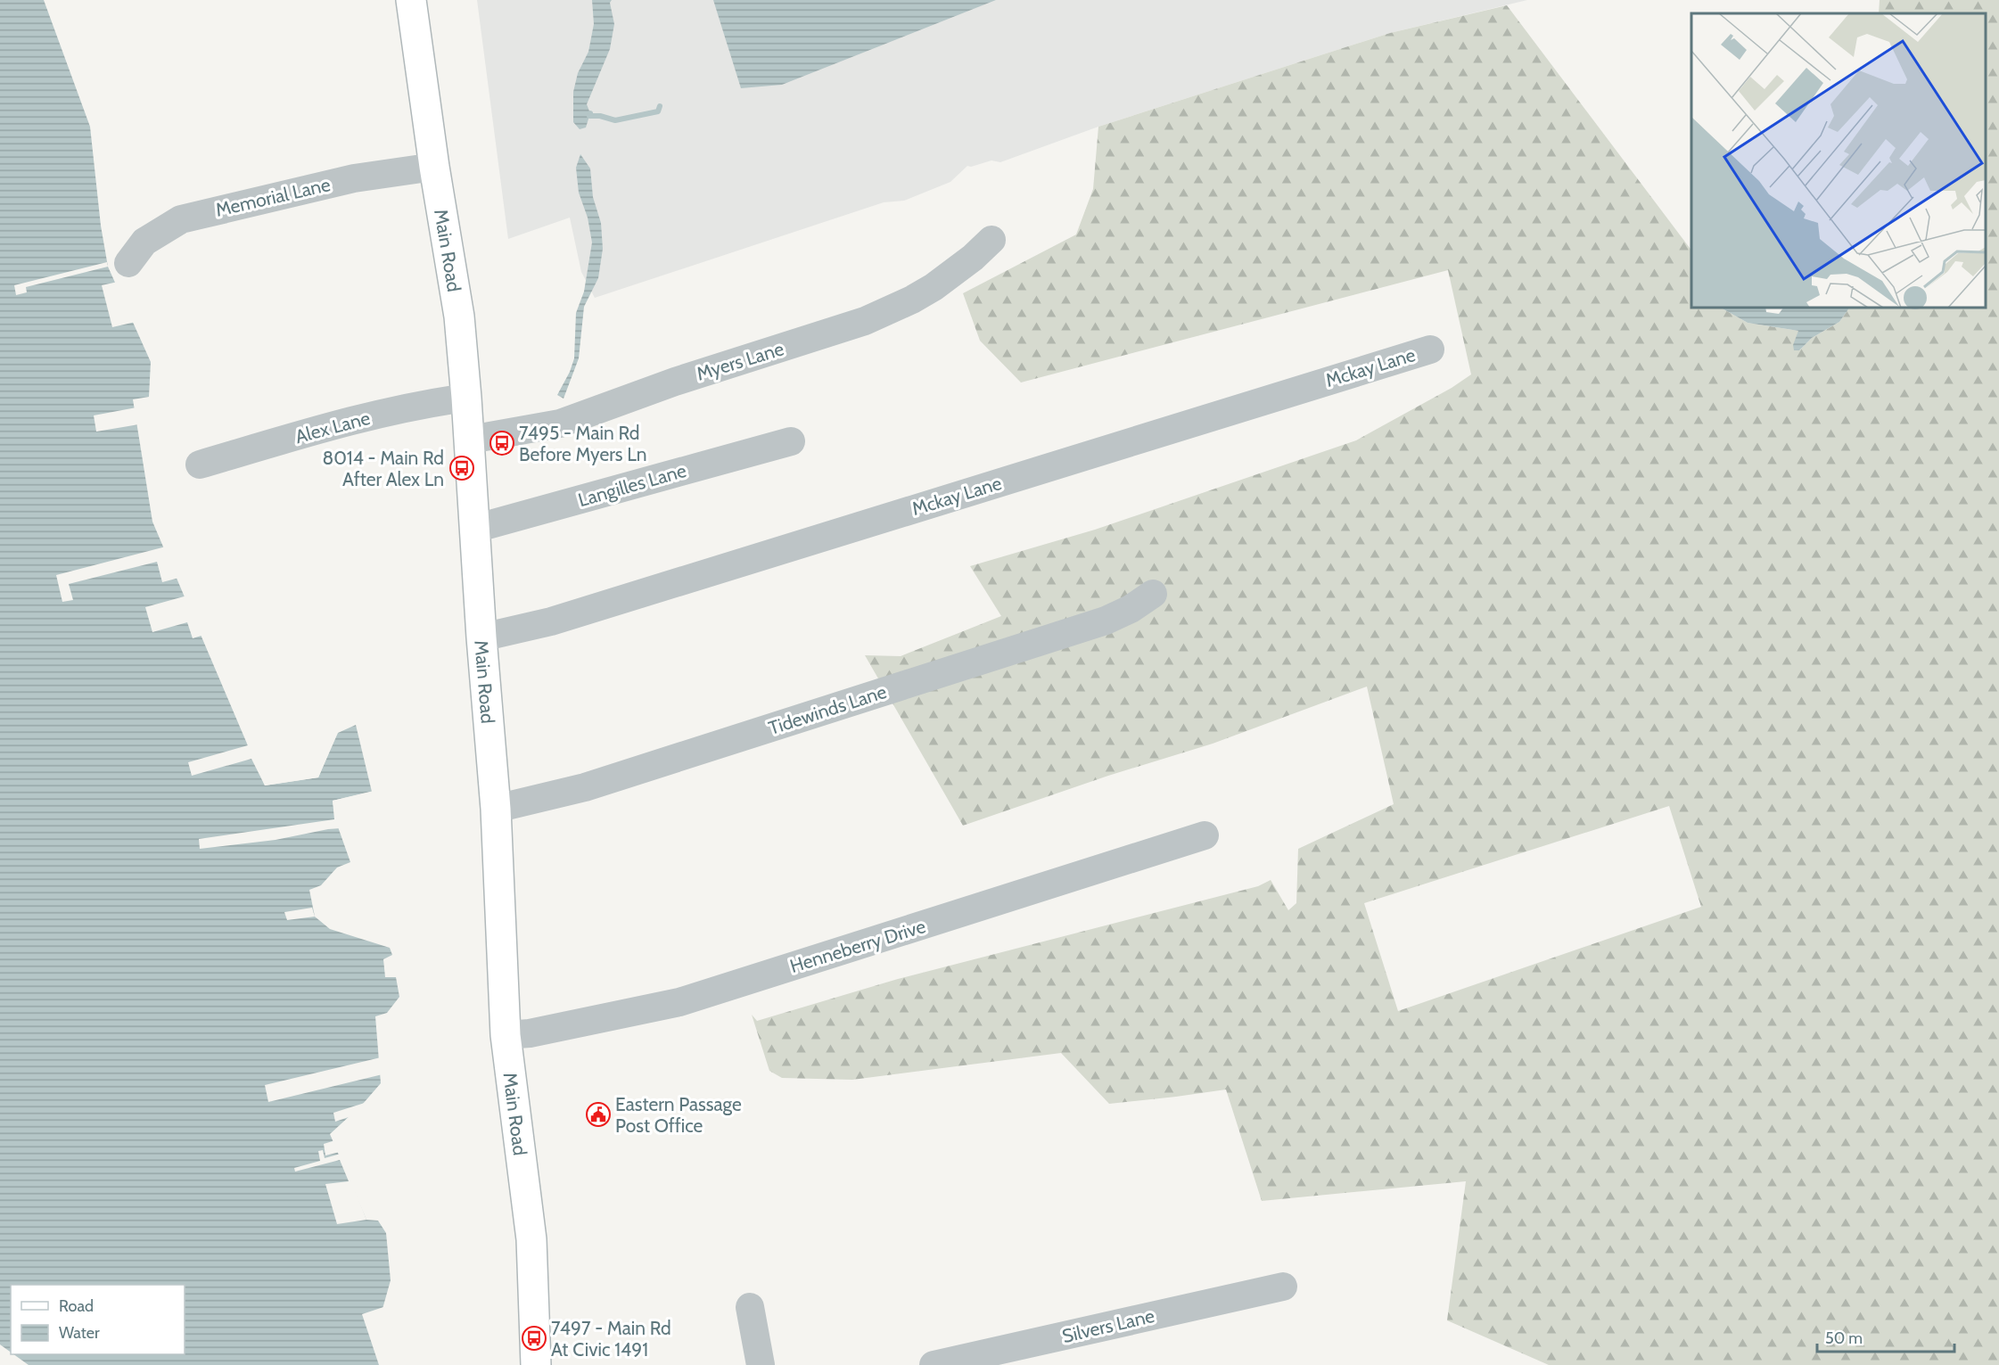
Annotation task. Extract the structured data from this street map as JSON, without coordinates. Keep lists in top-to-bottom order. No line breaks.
{"streets":{"main road":["Main Road"],"street":["Memorial Lane","Myers Lane","Mckay Lane","Alex Lane","Langilles Lane","Tidewinds Lane","Henneberry Drive","Silvers Lane"]},"crossings":[["Memorial Lane","Main Road"],["Main Road","Myers Lane"],["Main Road","Mckay Lane"],["Main Road","Alex Lane"],["Main Road","Langilles Lane"],["Main Road","Tidewinds Lane"],["Main Road","Henneberry Drive"]],"places":{"bus stop":["7495 - Main Rd Before Myers Ln","8014 - Main Rd After Alex Ln","7497 - Main Rd At Civic 1491"],"public building":["Eastern Passage Post Office"]},"legend":["Road","Water"],"scale_bar":"50 m"}
